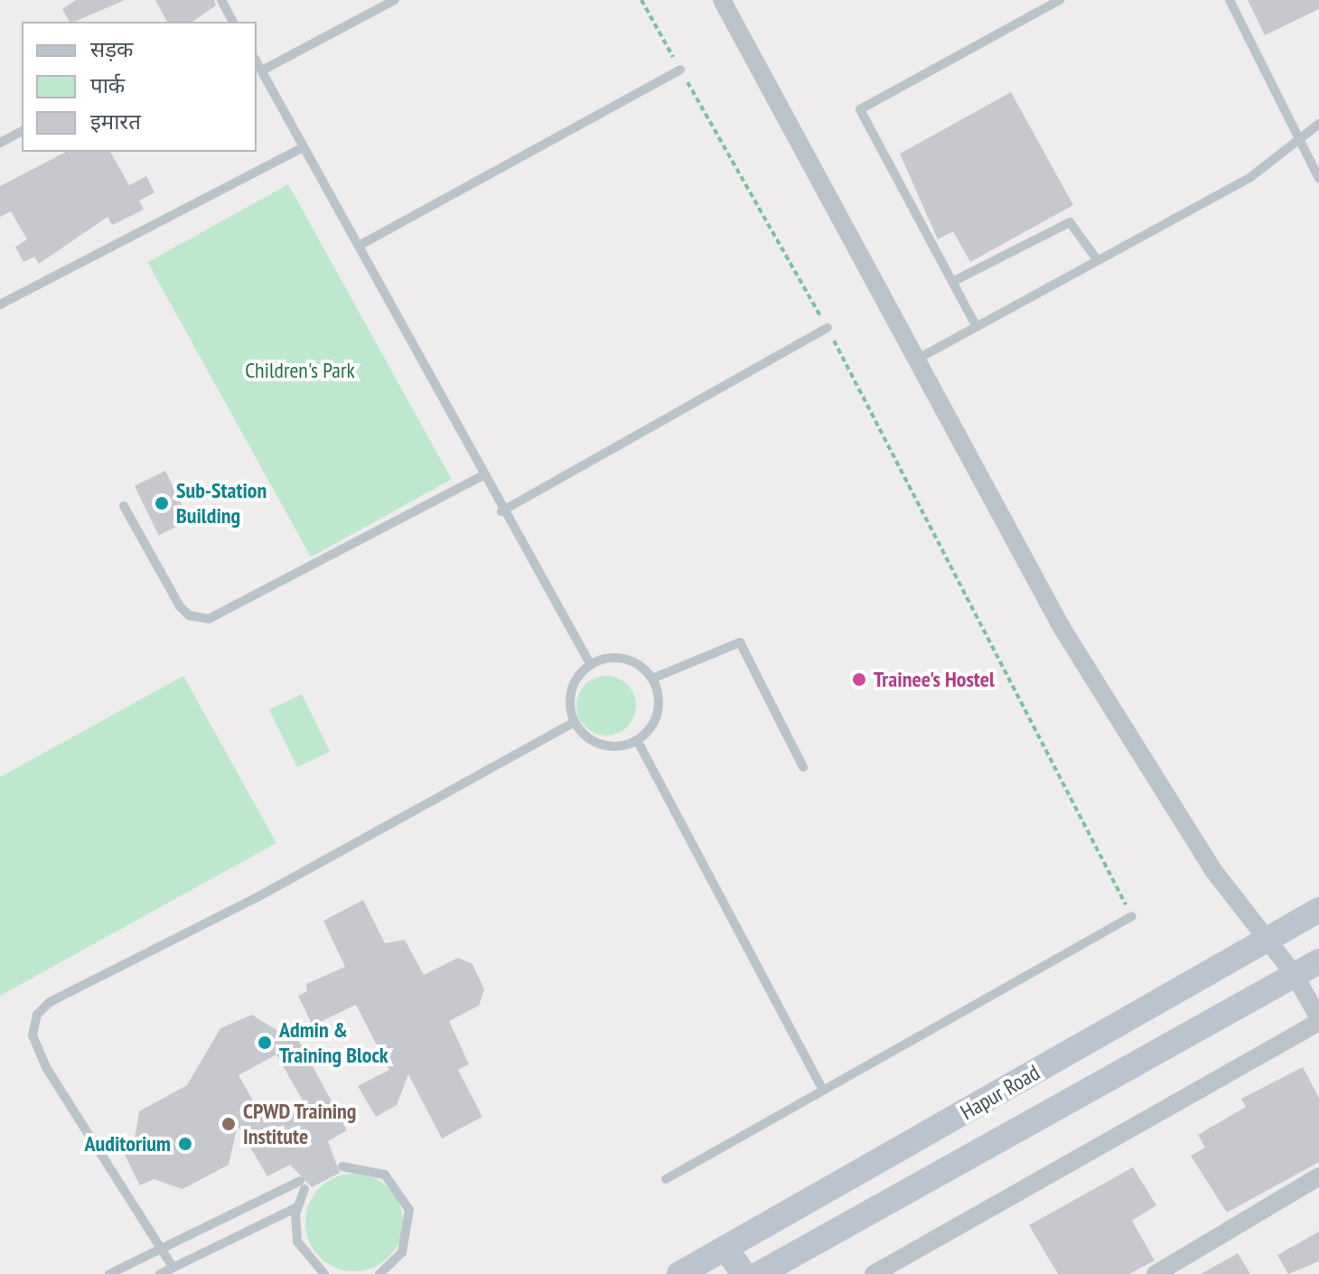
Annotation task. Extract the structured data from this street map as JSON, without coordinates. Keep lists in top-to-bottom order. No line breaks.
{"streets":{"main road":["Hapur Road"]},"parks":["Children's Park"],"places":["Sub-Station Building","Trainee's Hostel","Admin & Training Block","CPWD Training Institute","Auditorium"],"legend":["सड़क","पार्क","इमारत"]}
